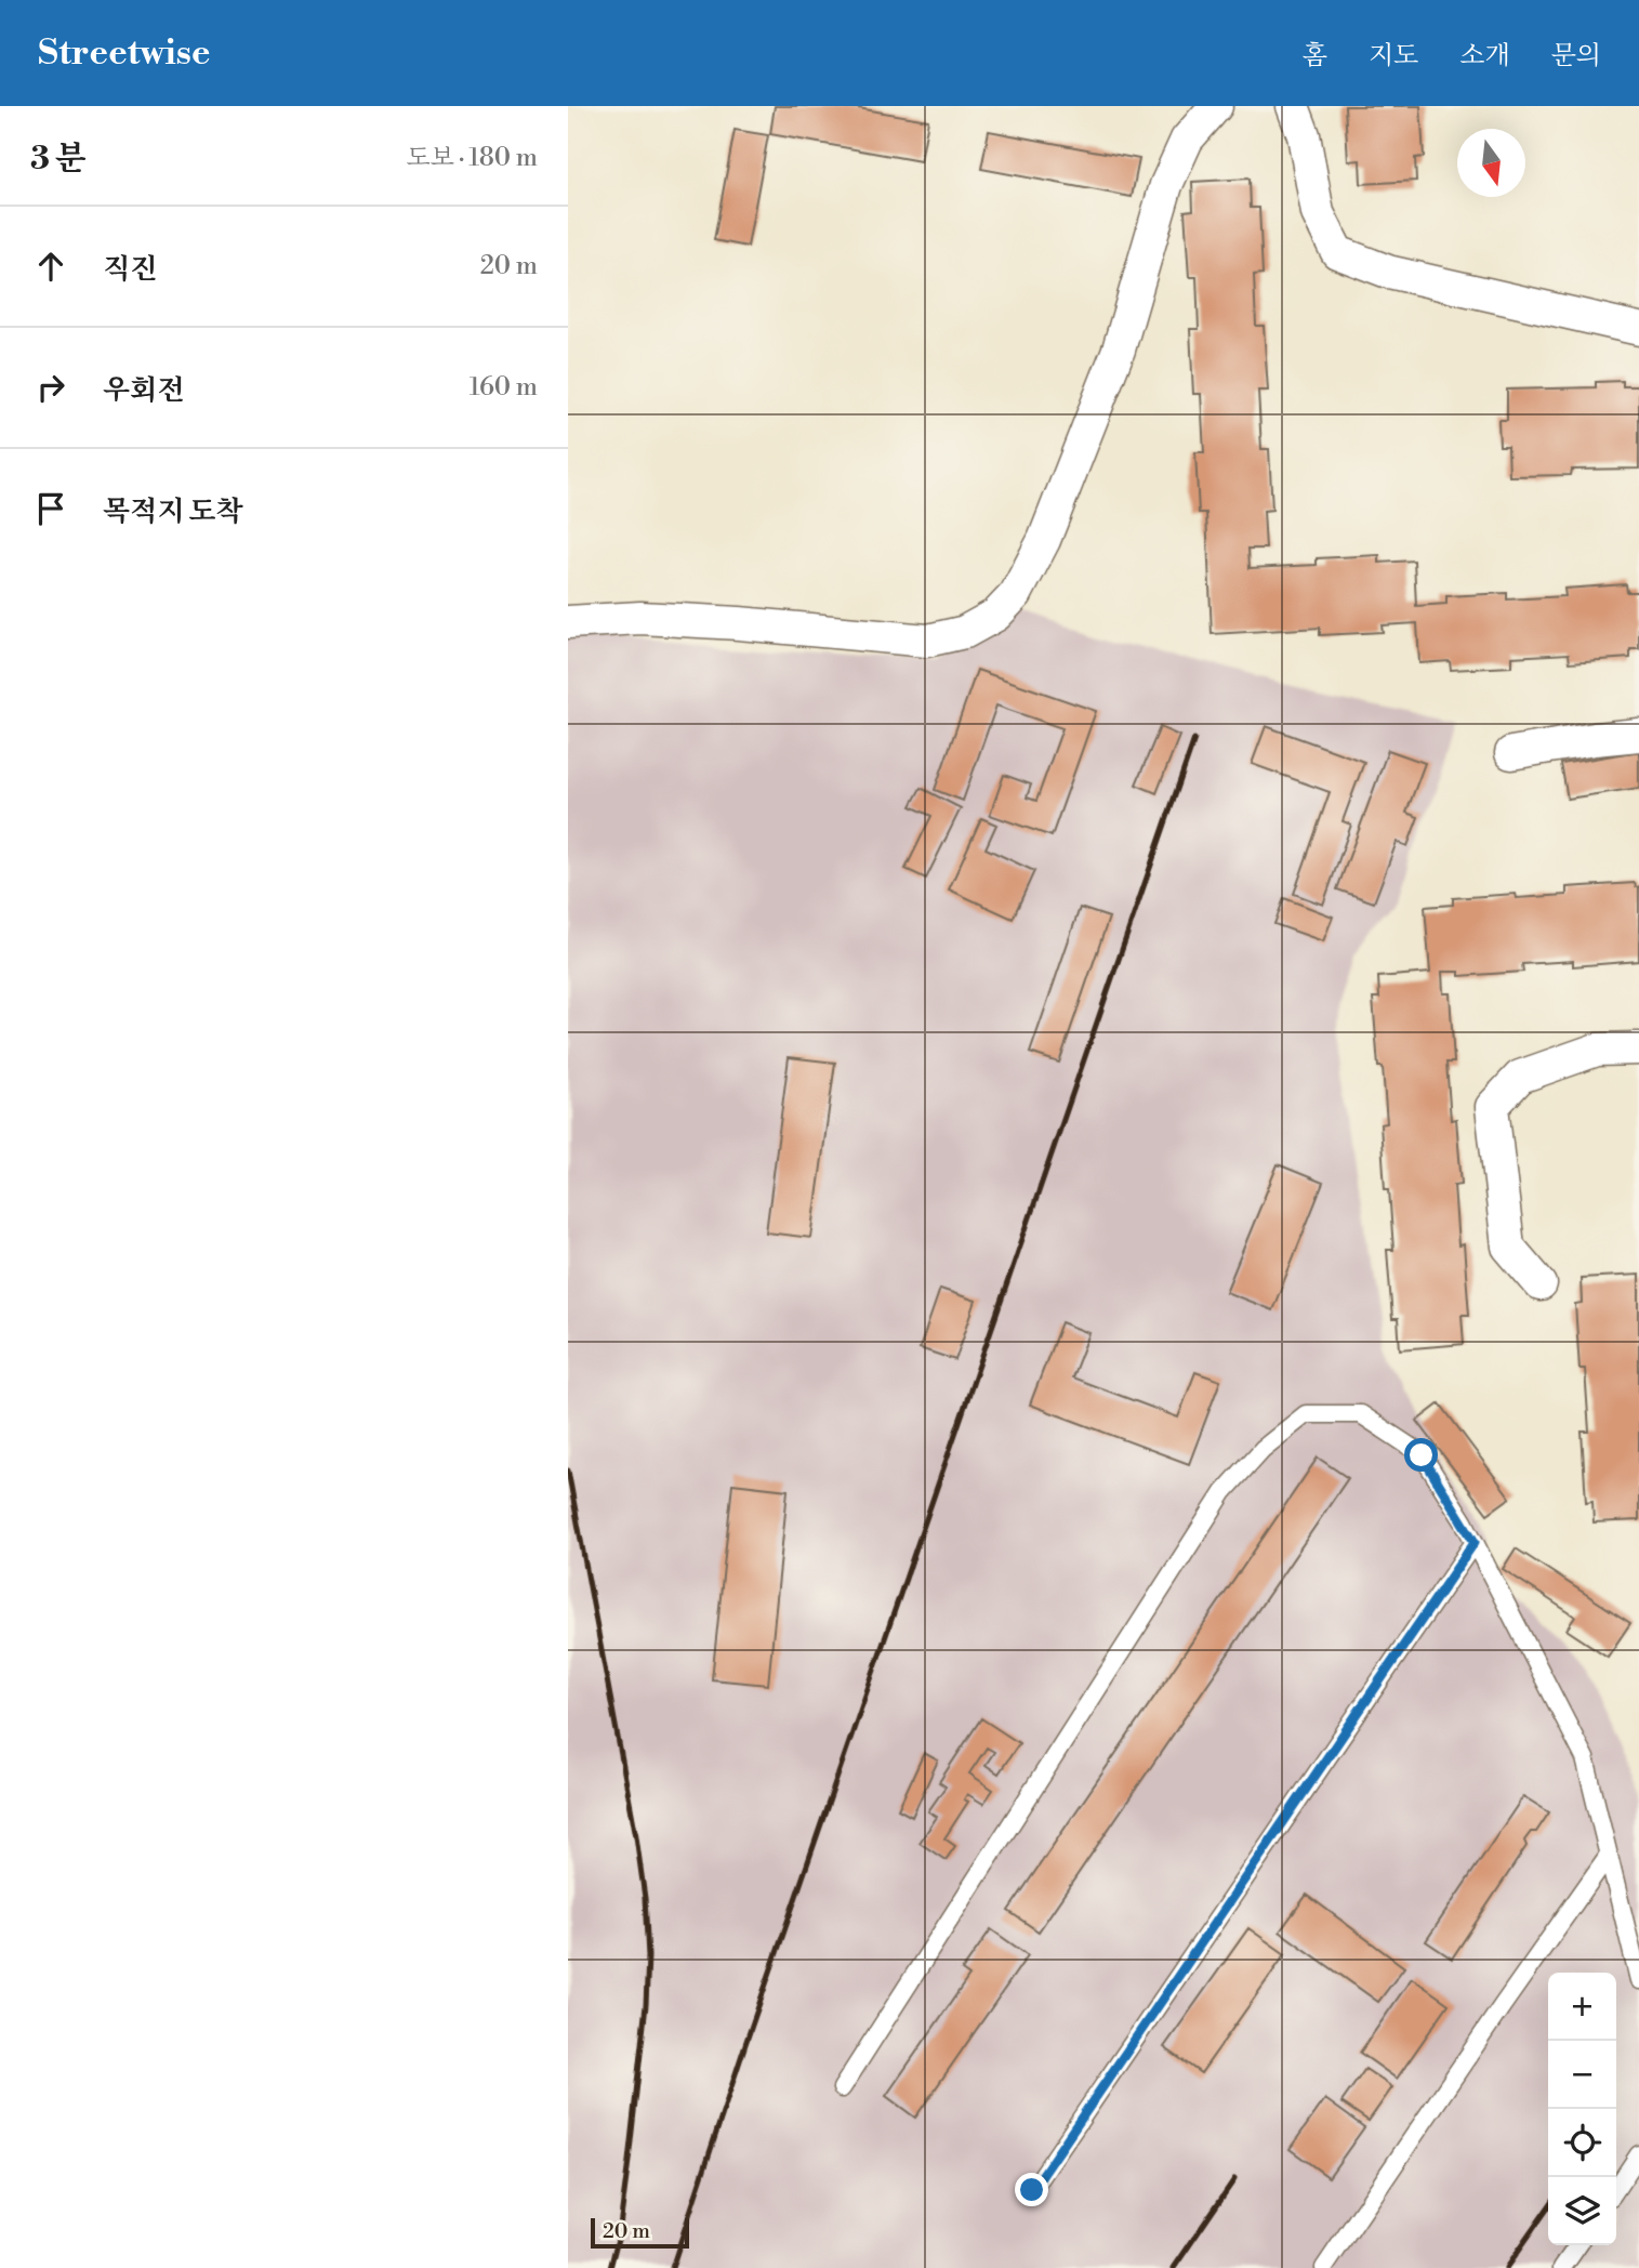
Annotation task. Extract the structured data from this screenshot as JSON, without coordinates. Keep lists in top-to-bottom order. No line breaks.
{"scale_bar":"20 m","north":"bottom","page":{"header":"Streetwise","nav":["홈","지도","소개","문의"],"heading":["3 분","도보 · 180 m"],"list":[["직진","20 m"],["우회전","160 m"],"목적지 도착"],"map_buttons":["+","−"],"scale":"20 m"}}
